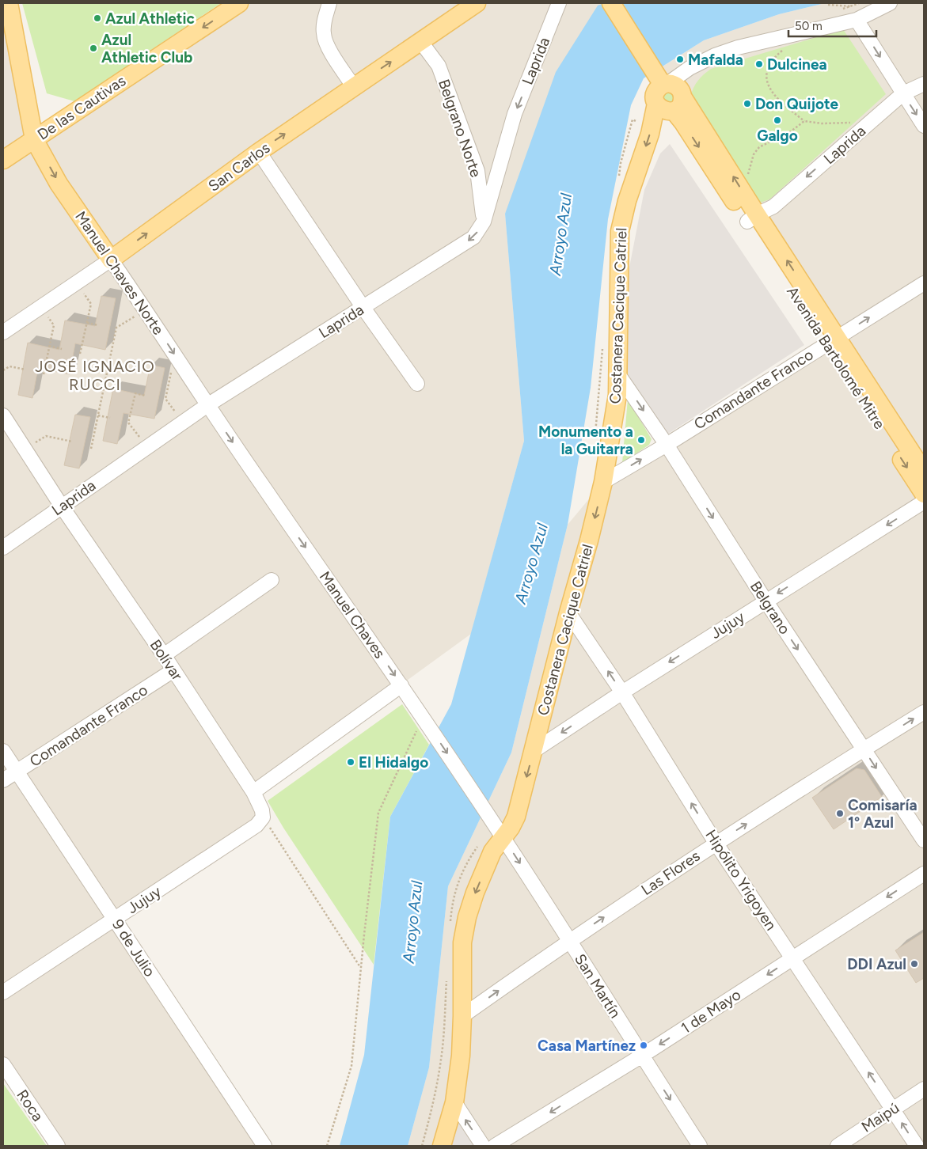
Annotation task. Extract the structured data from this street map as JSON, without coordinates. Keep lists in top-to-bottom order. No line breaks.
{"streets":{"main road":["De las Cautivas","San Carlos","Manuel Chaves Norte","Costanera Cacique Catriel","Avenida Bartolomé Mitre"],"street":["Laprida","Belgrano Norte","Comandante Franco","Belgrano","Manuel Chaves","Jujuy","Bolívar","Las Flores","Hipólito Yrigoyen","9 de Julio","San Martín","1 de Mayo","Roca","Maipú"]},"crossings":[["Laprida","Belgrano Norte"],["Laprida","Manuel Chaves Norte"],["Laprida","Avenida Bartolomé Mitre"],["Laprida","Manuel Chaves"],["Laprida","Bolívar"],["De las Cautivas","Manuel Chaves Norte"],["Belgrano Norte","San Carlos"],["San Carlos","Manuel Chaves Norte"],["Manuel Chaves Norte","Manuel Chaves"],["Costanera Cacique Catriel","Avenida Bartolomé Mitre"],["Costanera Cacique Catriel","Comandante Franco"],["Costanera Cacique Catriel","Belgrano"],["Costanera Cacique Catriel","Manuel Chaves"],["Costanera Cacique Catriel","Jujuy"],["Costanera Cacique Catriel","Las Flores"],["Costanera Cacique Catriel","Hipólito Yrigoyen"],["Costanera Cacique Catriel","San Martín"],["Avenida Bartolomé Mitre","Comandante Franco"],["Comandante Franco","Belgrano"],["Comandante Franco","Bolívar"],["Comandante Franco","9 de Julio"],["Belgrano","Jujuy"],["Belgrano","Las Flores"],["Manuel Chaves","San Martín"],["Jujuy","Bolívar"],["Jujuy","Hipólito Yrigoyen"],["Jujuy","9 de Julio"],["Las Flores","Hipólito Yrigoyen"],["Las Flores","San Martín"],["Hipólito Yrigoyen","1 de Mayo"],["Hipólito Yrigoyen","Maipú"],["San Martín","1 de Mayo"]],"one_way":["Laprida","De las Cautivas","San Carlos","Manuel Chaves Norte","Costanera Cacique Catriel","Belgrano","Manuel Chaves","Jujuy","Las Flores","Hipólito Yrigoyen","San Martín","1 de Mayo"],"districts":["JOSÉ IGNACIO RUCCI"],"water":["Arroyo Azul"],"places":["Azul Athletic","Azul Athletic Club","Mafalda","Dulcinea","Don Quijote","Galgo","Monumento a la Guitarra","El Hidalgo","Comisaría 1° Azul","DDI Azul","Casa Martínez"],"scale_bar":"50 m"}
